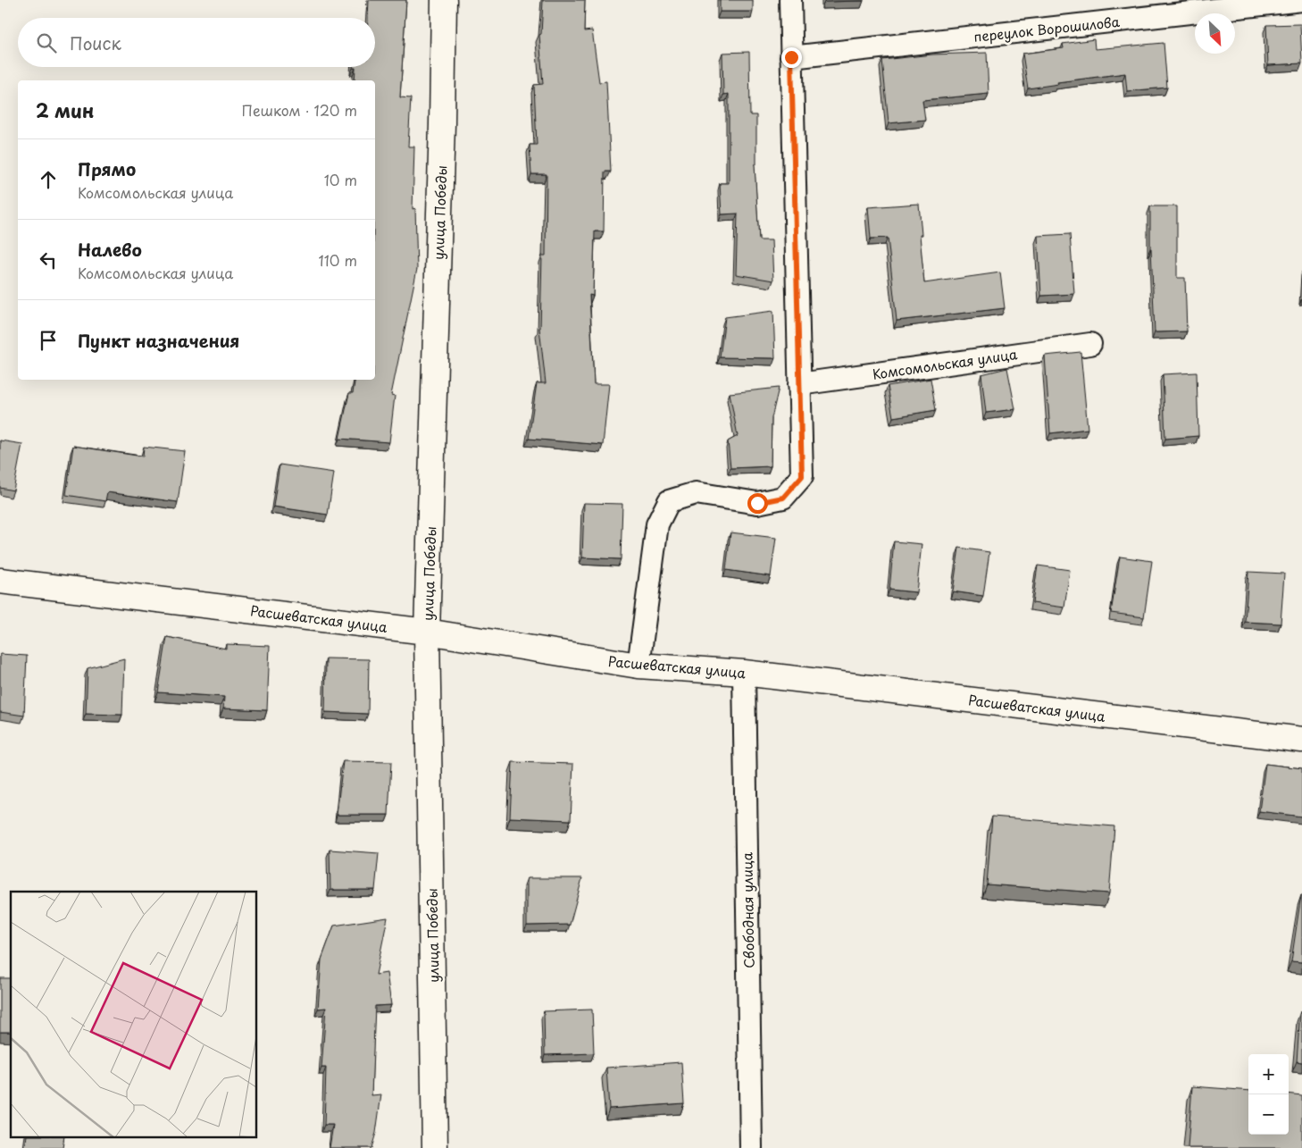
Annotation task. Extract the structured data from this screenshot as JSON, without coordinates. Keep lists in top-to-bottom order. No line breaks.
{"streets":{"street":["переулок Ворошилова","улица Победы","Комсомольская улица","Расшеватская улица","Свободная улица"]},"crossings":[["улица Победы","Расшеватская улица"],["Расшеватская улица","Свободная улица"]],"north":"bottom right","page":{"search":"Поиск","heading":["2 мин","Пешком · 120 m"],"list":[["Прямо","Комсомольская улица","10 m"],["Налево","Комсомольская улица","110 m"],"Пункт назначения"],"map_buttons":["+","−"]}}
